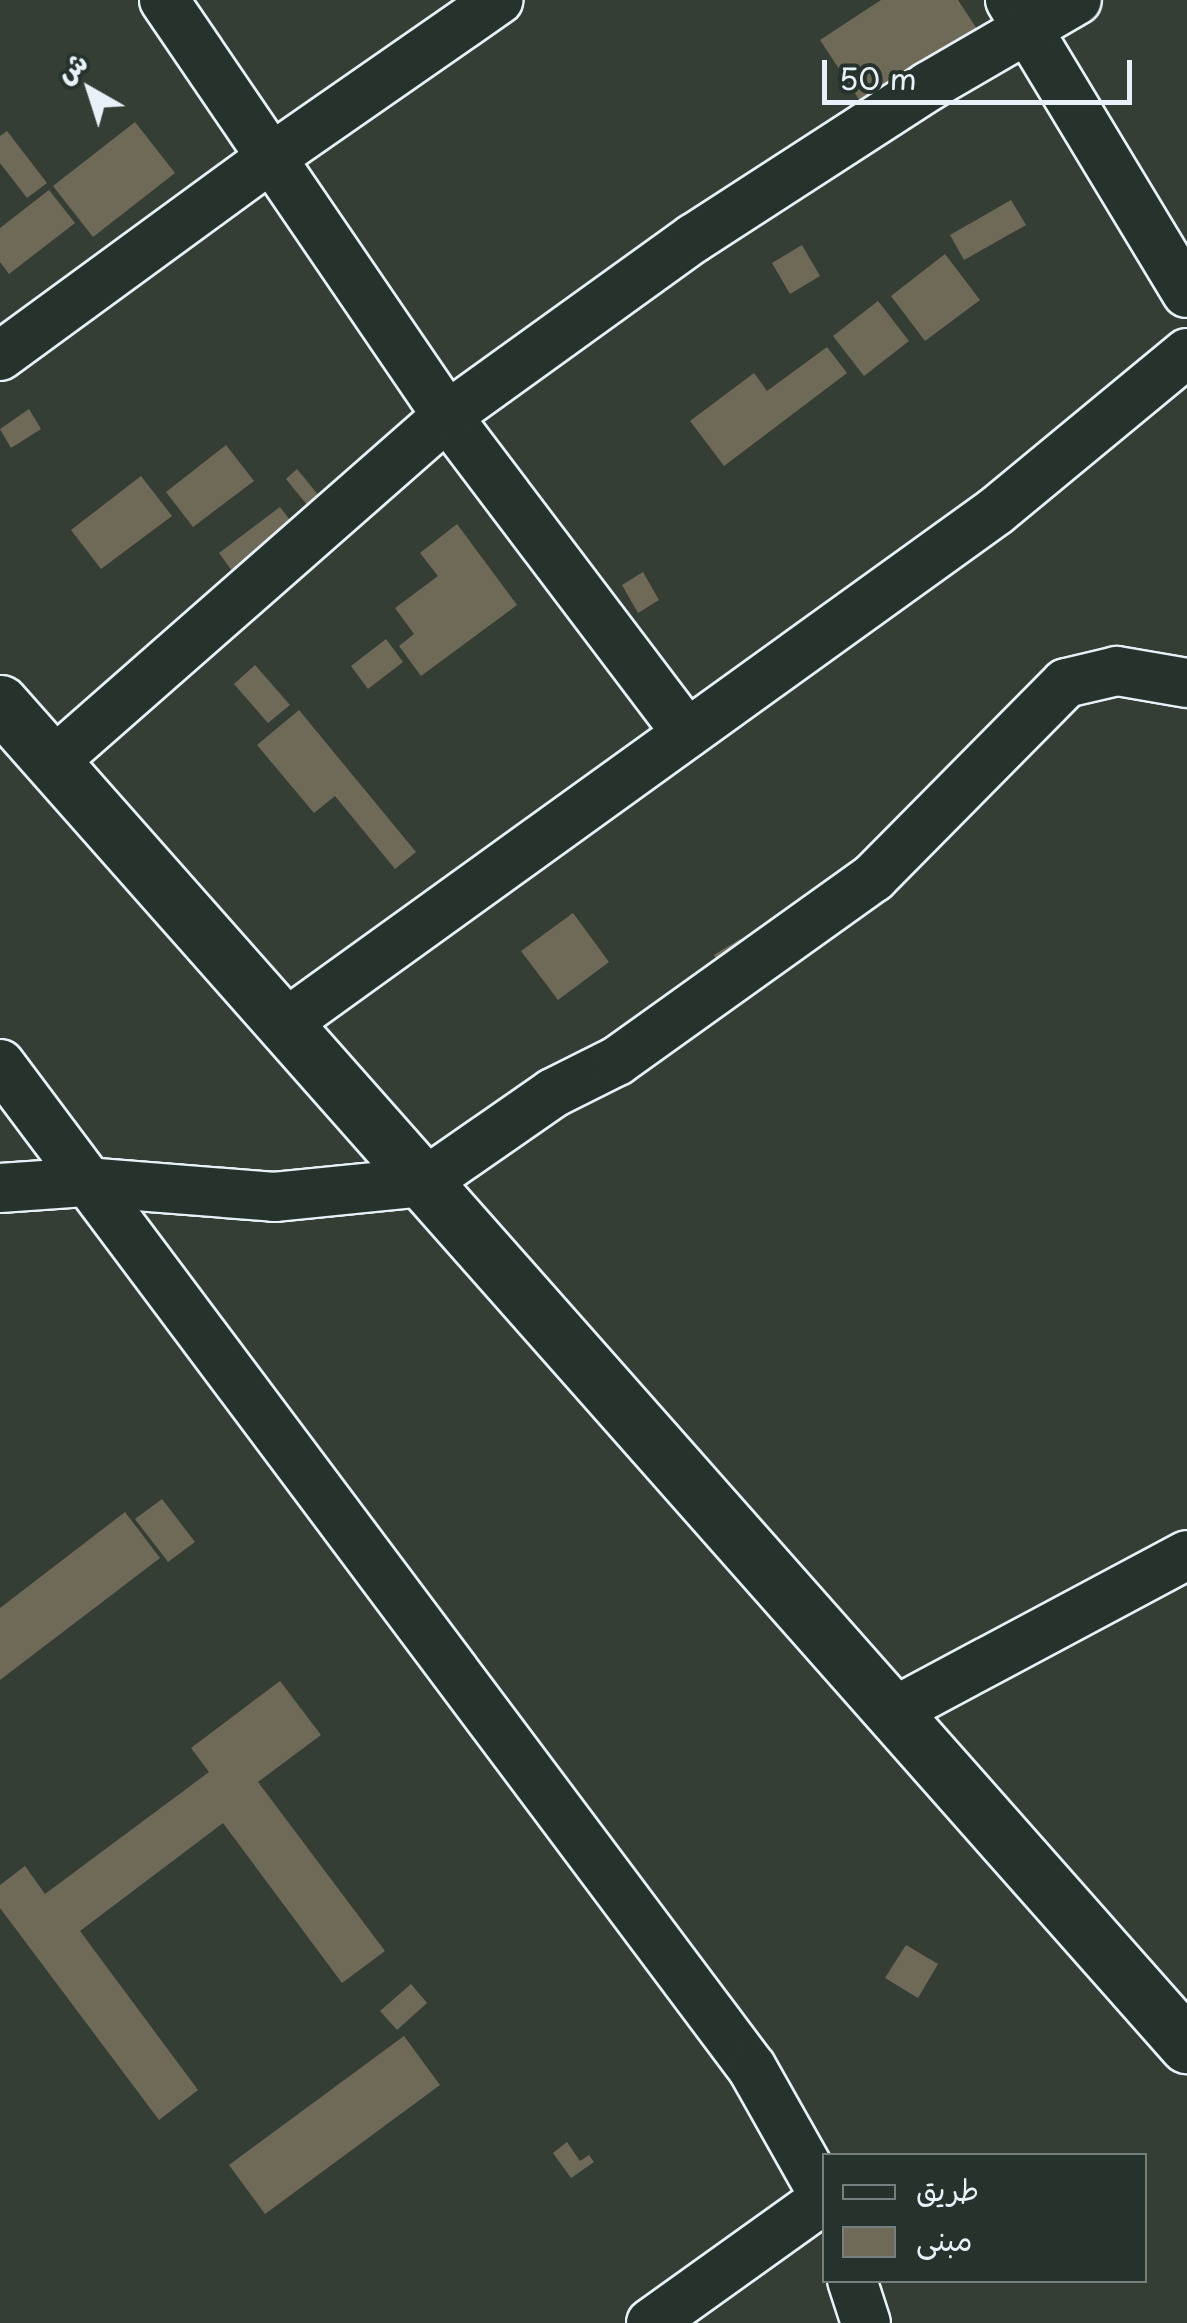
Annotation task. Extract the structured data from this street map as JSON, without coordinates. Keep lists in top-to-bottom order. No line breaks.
{"legend":["طريق","مبنى"],"scale_bar":"50 m","north":"top left"}
